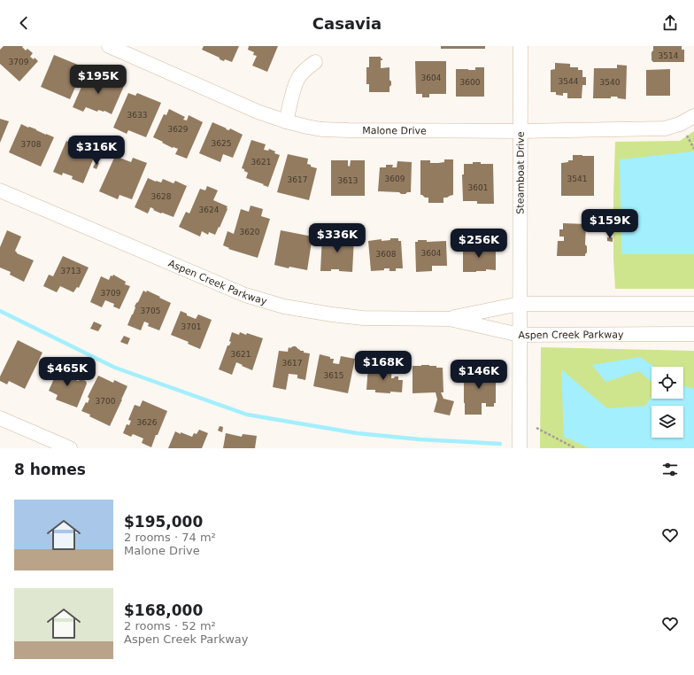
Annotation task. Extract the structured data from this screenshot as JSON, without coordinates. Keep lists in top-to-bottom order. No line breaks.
{"streets":{"street":["Malone Drive","Steamboat Drive","Aspen Creek Parkway"]},"crossings":[["Malone Drive","Steamboat Drive"],["Steamboat Drive","Aspen Creek Parkway"]],"house_numbers":["3514","3709","3604","3544","3600","3540","3633","3629","3625","3708","3621","3609","3541","3617","3613","3601","3628","3624","3620","3604","3608","3713","3709","3705","3701","3621","3617","3615","3700","3626"],"page":{"header":"Casavia","price":["$195K","$316K","$159K","$336K","$256K","$168K","$465K","$146K"],"heading":"8 homes","list":[{"name":"$195,000","note":"2 rooms · 74 m² · Malone Drive"},{"name":"$168,000","note":"2 rooms · 52 m² · Aspen Creek Parkway"}]}}
